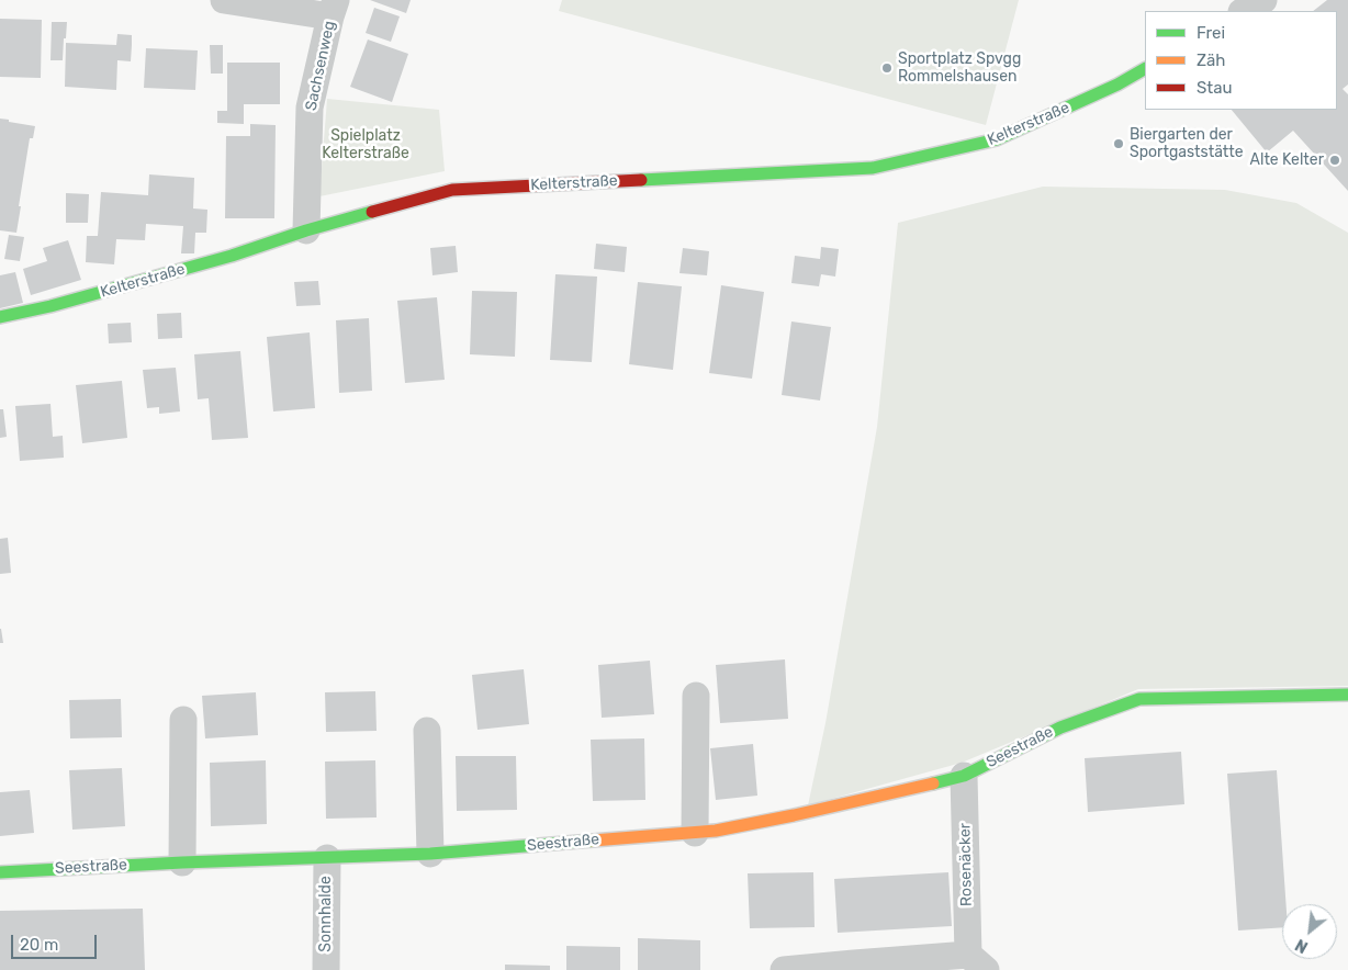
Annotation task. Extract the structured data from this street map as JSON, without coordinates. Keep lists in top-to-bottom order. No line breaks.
{"streets":{"street":["Sachsenweg","Kelterstraße","Seestraße","Rosenäcker","Sonnhalde"]},"crossings":[["Sachsenweg","Kelterstraße"],["Seestraße","Rosenäcker"],["Seestraße","Sonnhalde"]],"parks":["Spielplatz Kelterstraße"],"places":["Sportplatz Spvgg Rommelshausen","Biergarten der Sportgaststätte","Alte Kelter"],"legend":["Frei","Zäh","Stau"],"scale_bar":"20 m","north":"bottom left"}
